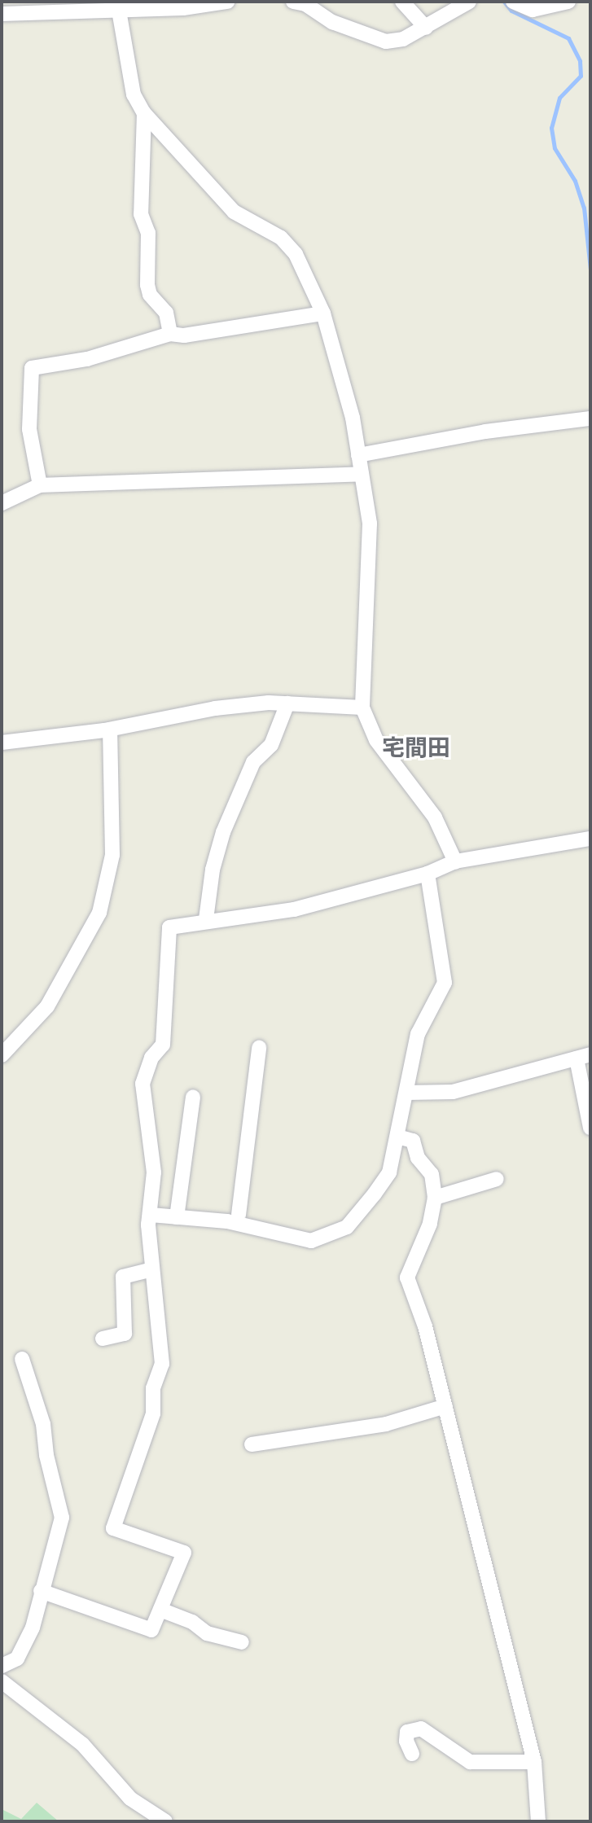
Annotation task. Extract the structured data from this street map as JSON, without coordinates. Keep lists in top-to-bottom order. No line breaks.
{"districts":["宅間田"]}
